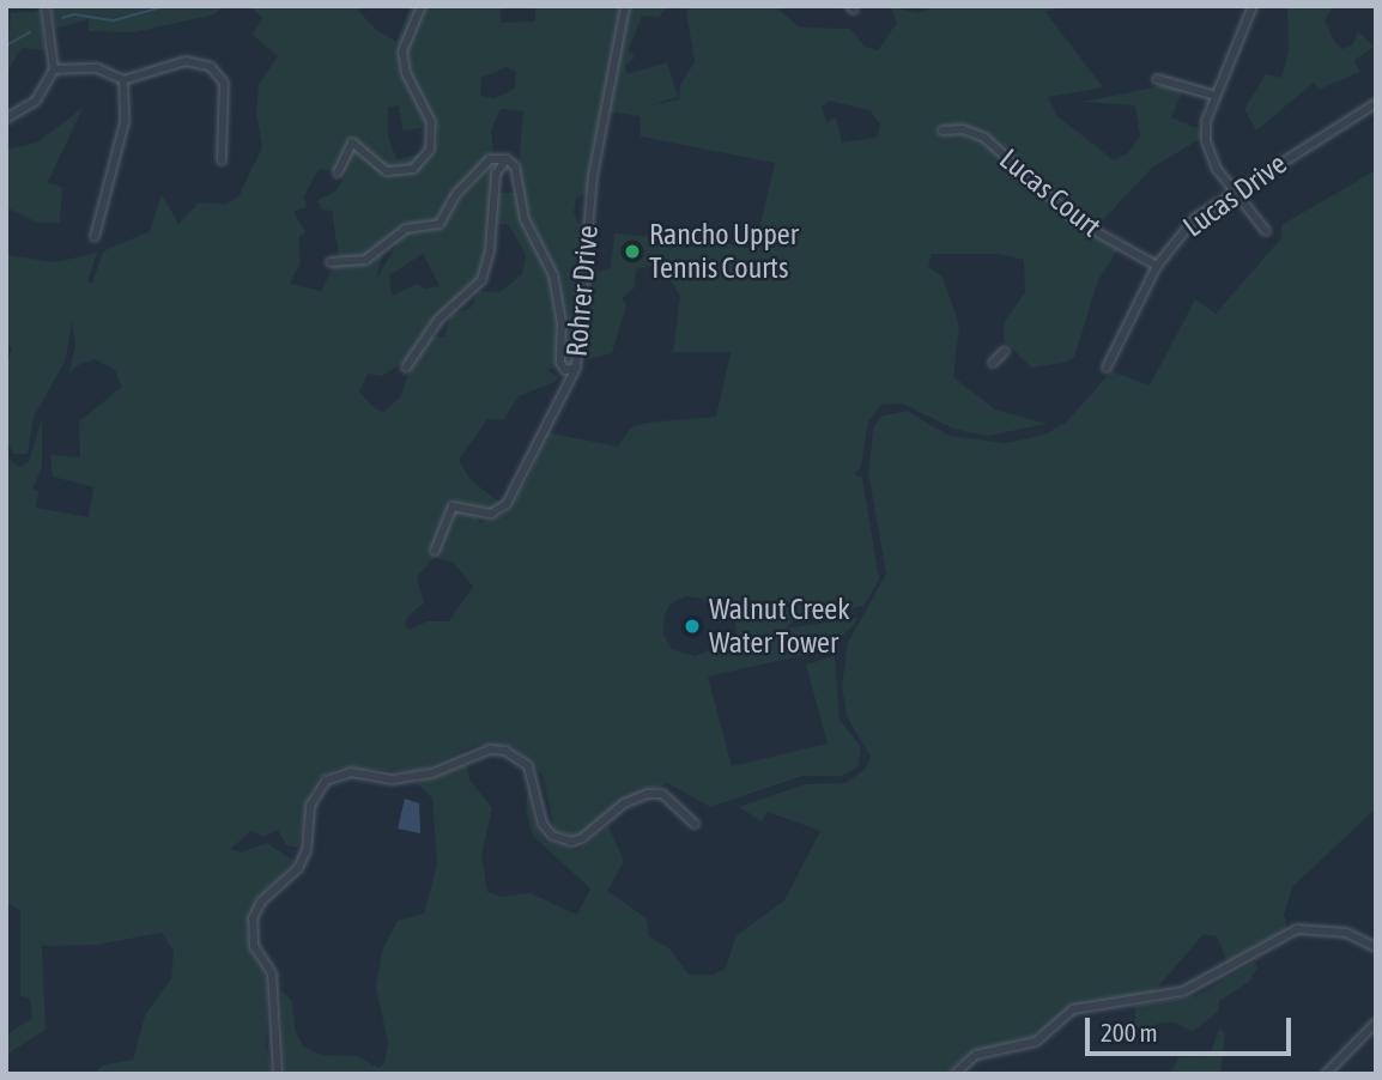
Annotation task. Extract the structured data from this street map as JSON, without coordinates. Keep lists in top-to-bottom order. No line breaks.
{"streets":{"street":["Lucas Court","Lucas Drive","Rohrer Drive"]},"crossings":[["Lucas Court","Lucas Drive"]],"places":["Rancho Upper Tennis Courts","Walnut Creek Water Tower"],"scale_bar":"200 m"}
